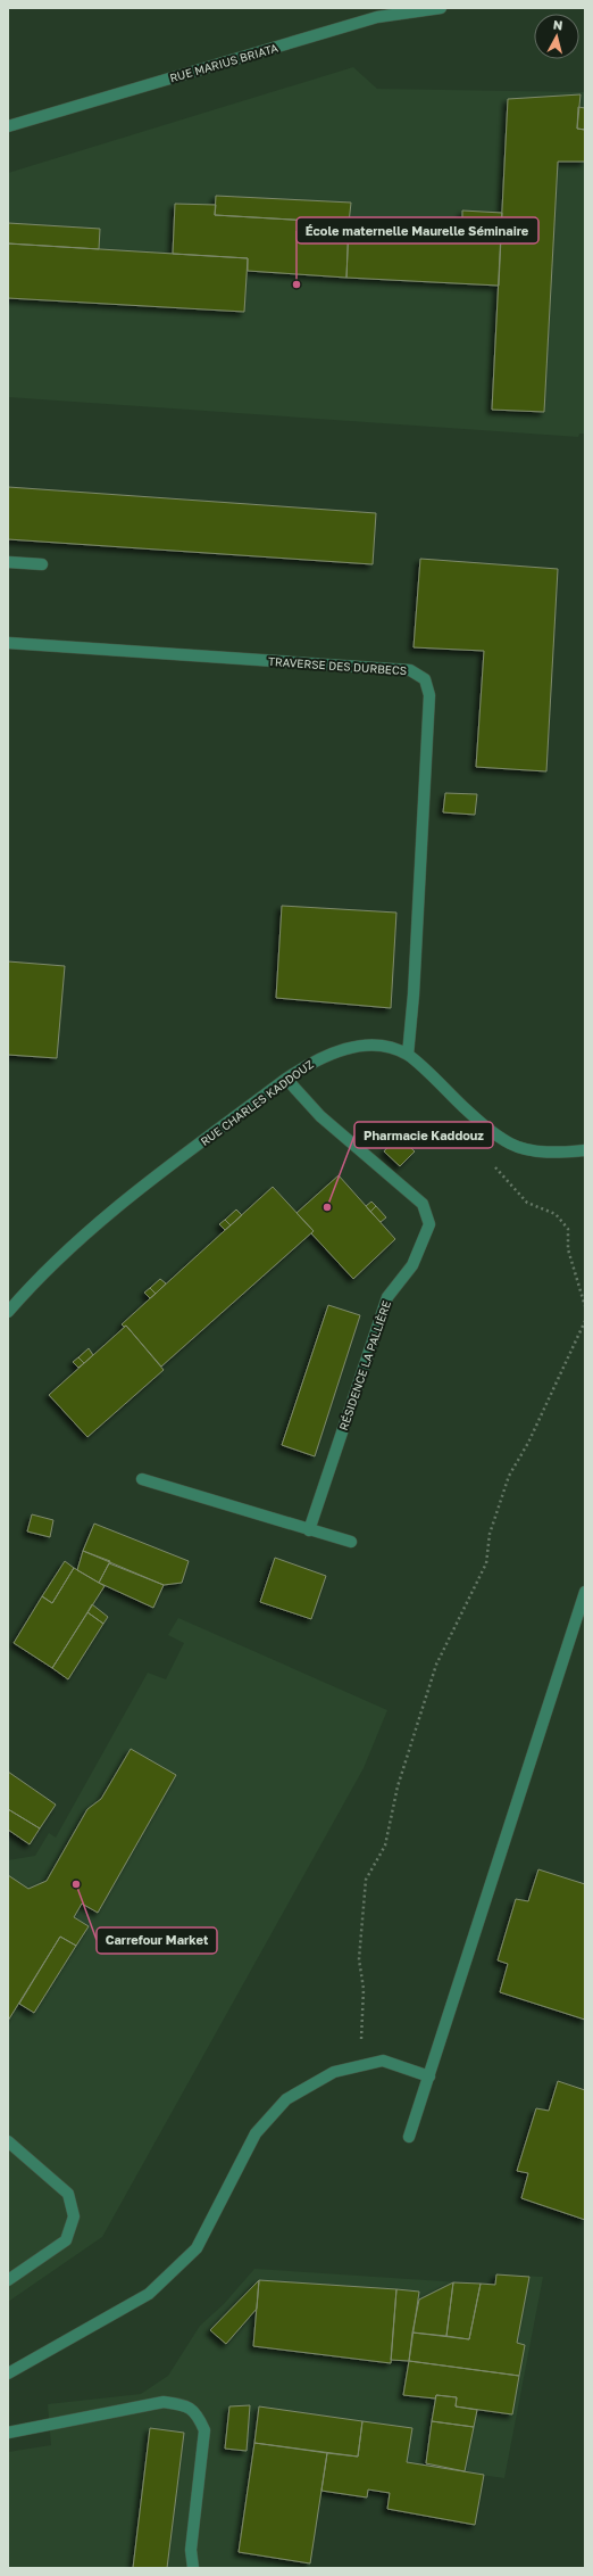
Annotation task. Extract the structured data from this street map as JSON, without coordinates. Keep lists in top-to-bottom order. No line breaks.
{"streets":{"street":["RUE MARIUS BRIATA","TRAVERSE DES DURBECS","RUE CHARLES KADDOUZ","RÉSIDENCE LA PALLIÈRE"]},"crossings":[["TRAVERSE DES DURBECS","RUE CHARLES KADDOUZ"],["RUE CHARLES KADDOUZ","RÉSIDENCE LA PALLIÈRE"]],"places":["École maternelle Maurelle Séminaire","Pharmacie Kaddouz","Carrefour Market"],"north":"top"}
